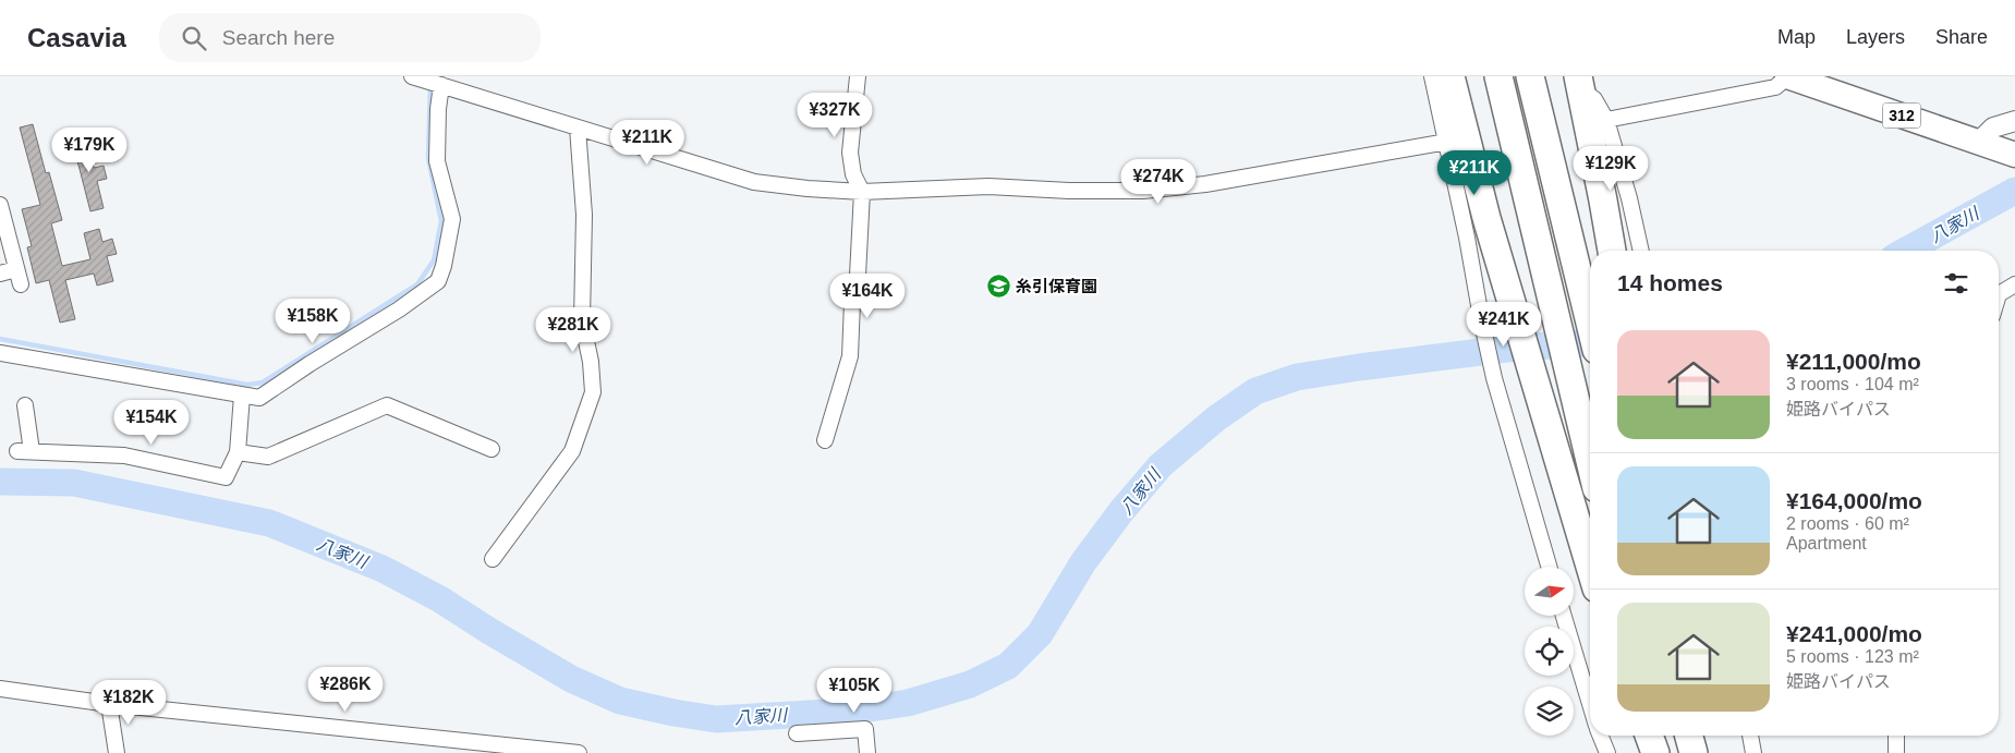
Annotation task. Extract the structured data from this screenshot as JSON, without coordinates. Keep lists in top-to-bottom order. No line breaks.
{"streets":{"highway":["312"]},"water":["八家川"],"places":{"school or university":["糸引保育園"]},"north":"right","page":{"header":"Casavia","search":"Search here","nav":["Map","Layers","Share"],"price":["¥327K","¥211K","¥179K","¥129K","¥211K","¥274K","¥164K","¥158K","¥241K","¥281K","¥154K","¥286K","¥105K","¥182K"],"heading":"14 homes","list":[{"name":"¥211,000/mo","note":"3 rooms · 104 m² · 姫路バイパス"},{"name":"¥164,000/mo","note":"2 rooms · 60 m² · Apartment"},{"name":"¥241,000/mo","note":"5 rooms · 123 m² · 姫路バイパス"}]}}
